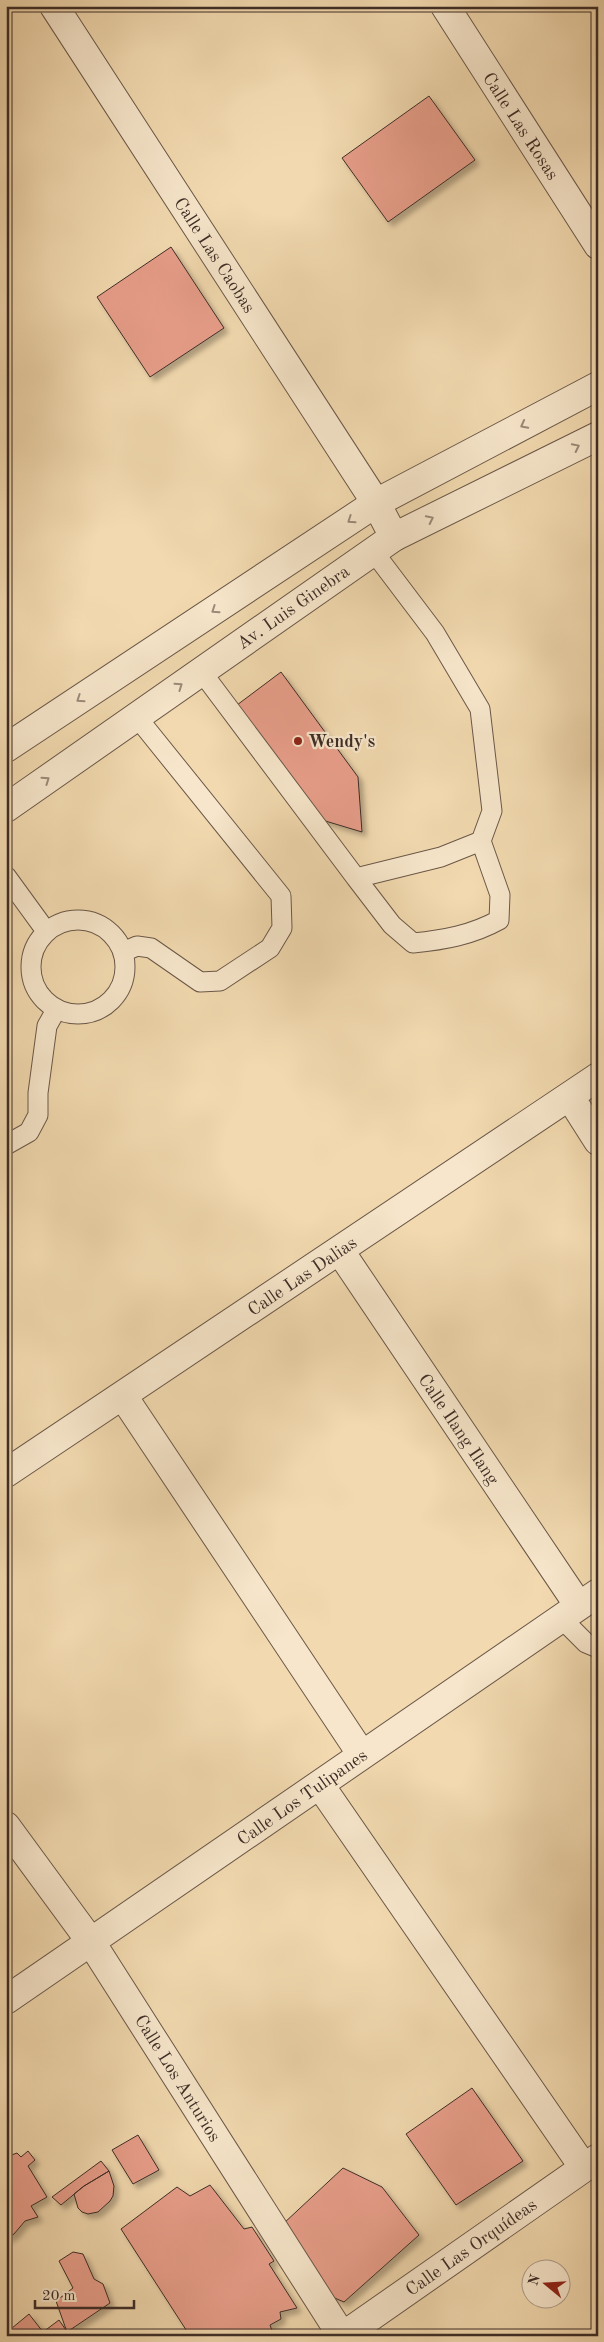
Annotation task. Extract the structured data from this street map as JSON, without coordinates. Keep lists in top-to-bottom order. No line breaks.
{"streets":{"street":["Calle Las Rosas","Calle Las Caobas","Av. Luis Ginebra","Calle Las Dalias","Calle Ilang Ilang","Calle Los Tulipanes","Calle Los Anturios","Calle Las Orquídeas"]},"crossings":[["Calle Las Caobas","Av. Luis Ginebra"],["Calle Las Dalias","Calle Ilang Ilang"],["Calle Ilang Ilang","Calle Los Tulipanes"],["Calle Los Tulipanes","Calle Los Anturios"],["Calle Los Anturios","Calle Las Orquídeas"]],"places":["Wendy's"],"scale_bar":"20 m","north":"left"}
